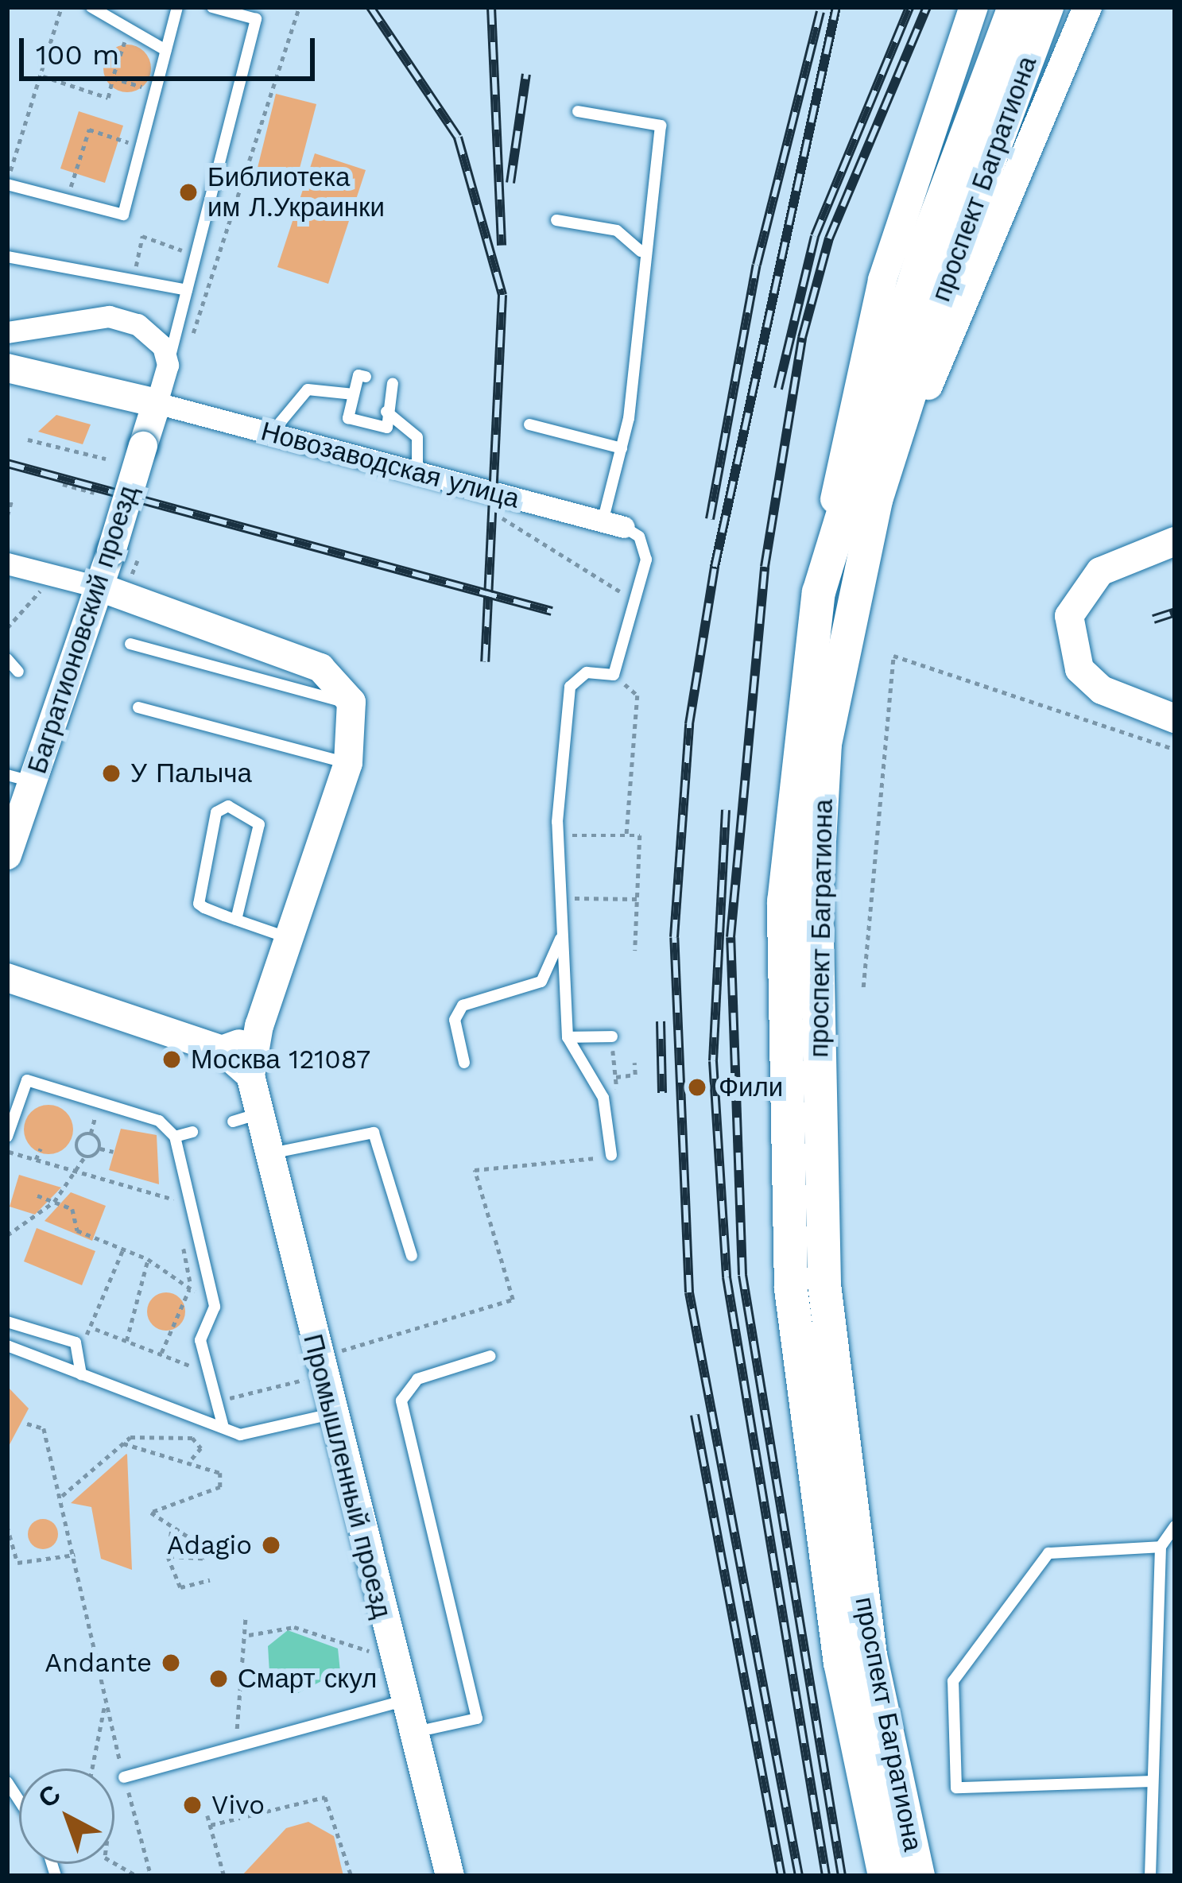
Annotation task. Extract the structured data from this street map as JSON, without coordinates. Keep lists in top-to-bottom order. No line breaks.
{"streets":{"main road":["проспект Багратиона"],"street":["Новозаводская улица","Багратионовский проезд","Промышленный проезд"]},"crossings":[["Новозаводская улица","Багратионовский проезд"]],"places":["Библиотека им Л.Украинки","У Палыча","Москва 121087","Фили","Adagio","Andante","Смарт скул","Vivo"],"scale_bar":"100 m","north":"top left"}
